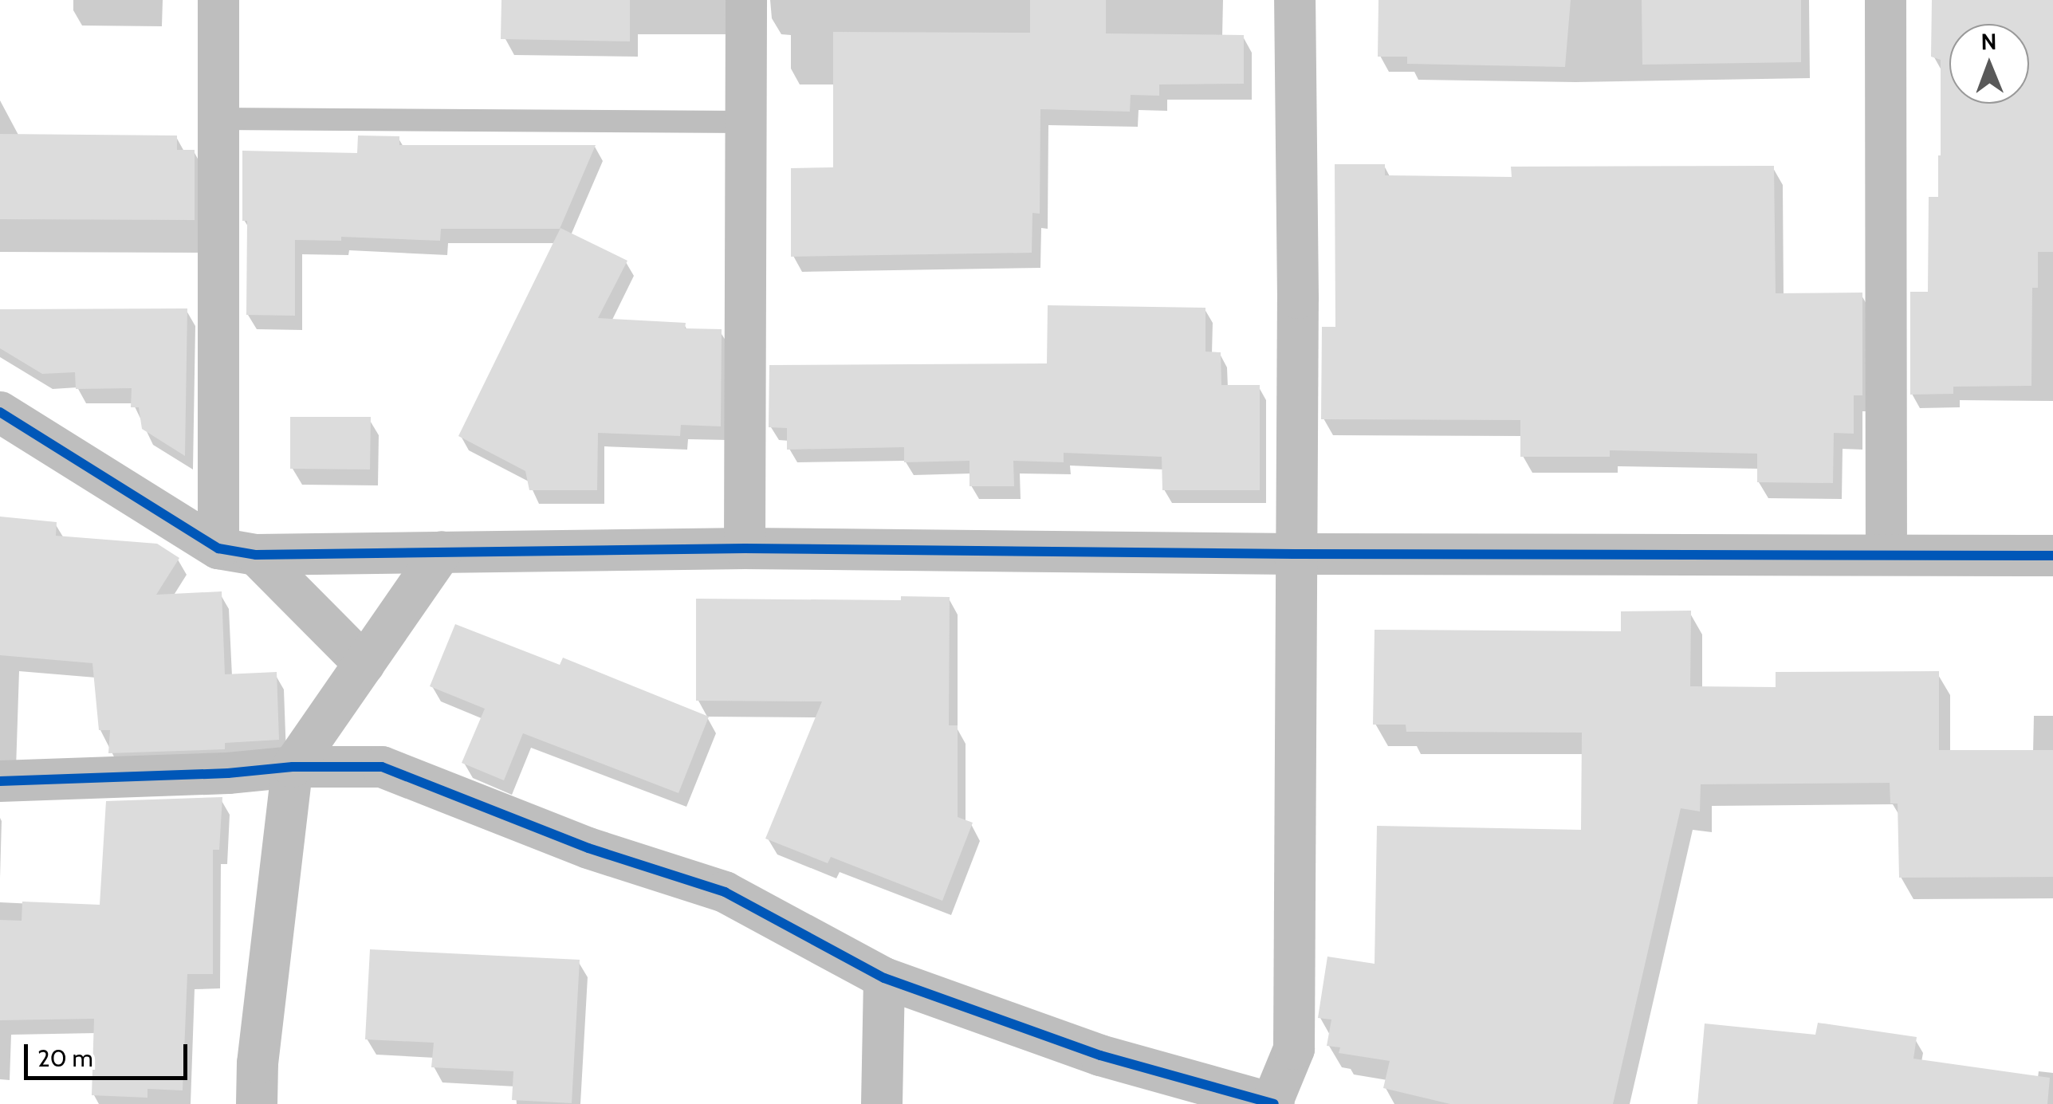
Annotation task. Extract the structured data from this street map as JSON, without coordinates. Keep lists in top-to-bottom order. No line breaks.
{"scale_bar":"20 m","north":"top"}
